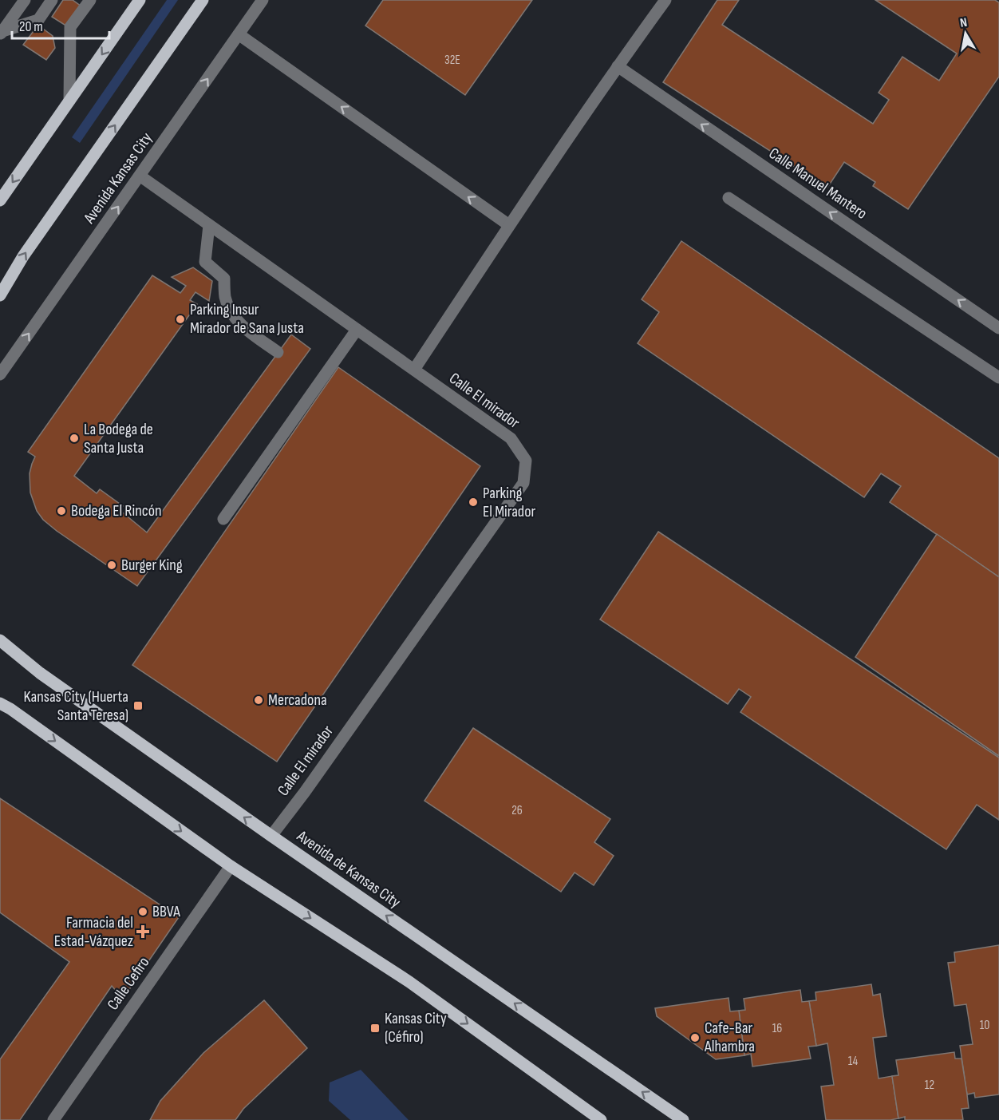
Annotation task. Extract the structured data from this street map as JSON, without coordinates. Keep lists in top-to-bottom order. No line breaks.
{"streets":{"main road":["Avenida Kansas City","Avenida de Kansas City"],"street":["Calle Manuel Mantero","Calle El mirador","Calle Cefiro"]},"crossings":[["Avenida Kansas City","Calle El mirador"],["Calle El mirador","Avenida de Kansas City"]],"places":{"other":["Parking Insur Mirador de Sana Justa","La Bodega de Santa Justa","Parking El Mirador","Bodega El Rincón","Burger King","Mercadona","BBVA","Cafe-Bar Alhambra"],"transit":["Kansas City (Huerta Santa Teresa)","Kansas City (Céfiro)"],"health":["Farmacia del Estad-Vázquez"]},"house_numbers":["32E","26","10","16","14","12"],"scale_bar":"20 m","north":"top"}
